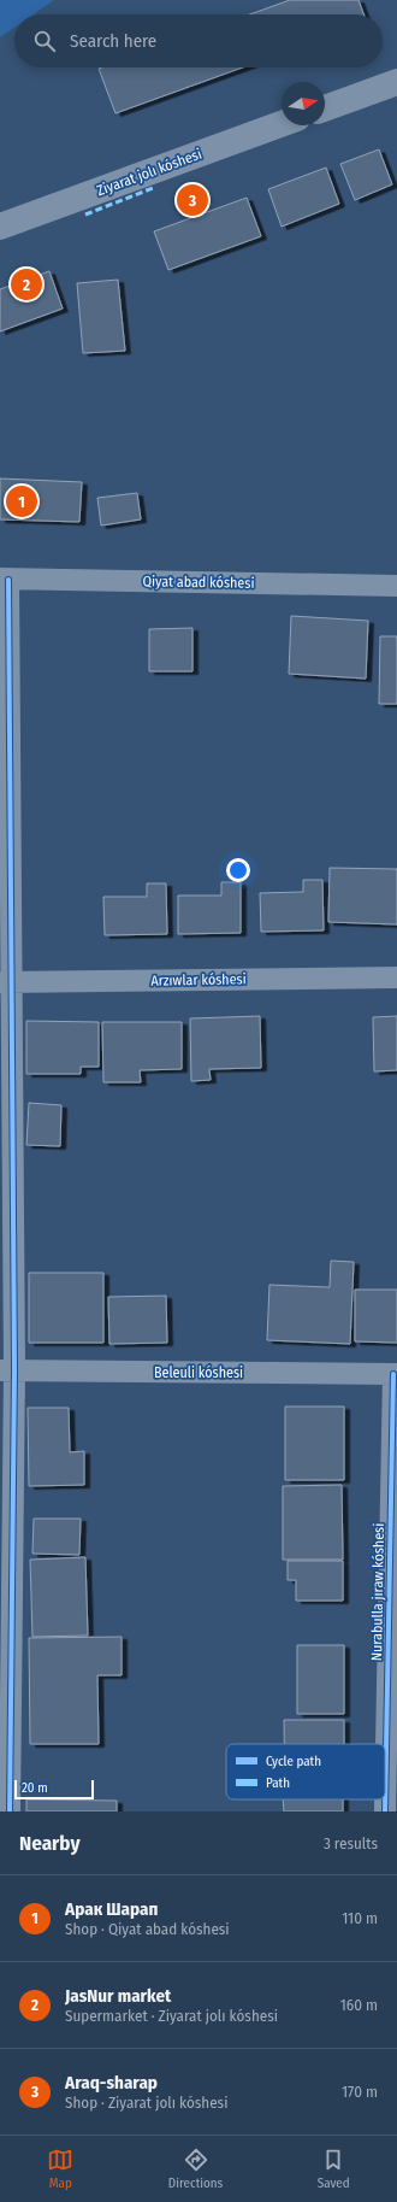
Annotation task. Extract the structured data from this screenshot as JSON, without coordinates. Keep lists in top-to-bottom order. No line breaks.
{"streets":{"street":["Ziyarat jolı kóshesi","Qiyat abad kóshesi","Arzıwlar kóshesi","Beleuli kóshesi","Nurabulla jıraw kóshesi"]},"crossings":[["Beleuli kóshesi","Nurabulla jıraw kóshesi"]],"legend":["Cycle path","Path"],"scale_bar":"20 m","north":"right","page":{"search":"Search here","pins":["3","2","1"],"scale":"20 m","heading":["Nearby","3 results"],"list":[{"mark":"1","name":"Арак Шарап","note":"Shop · Qiyat abad kóshesi","value":"110 m"},{"mark":"2","name":"JasNur market","note":"Supermarket · Ziyarat jolı kóshesi","value":"160 m"},{"mark":"3","name":"Araq-sharap","note":"Shop · Ziyarat jolı kóshesi","value":"170 m"}],"nav":["Map","Directions","Saved"]}}
